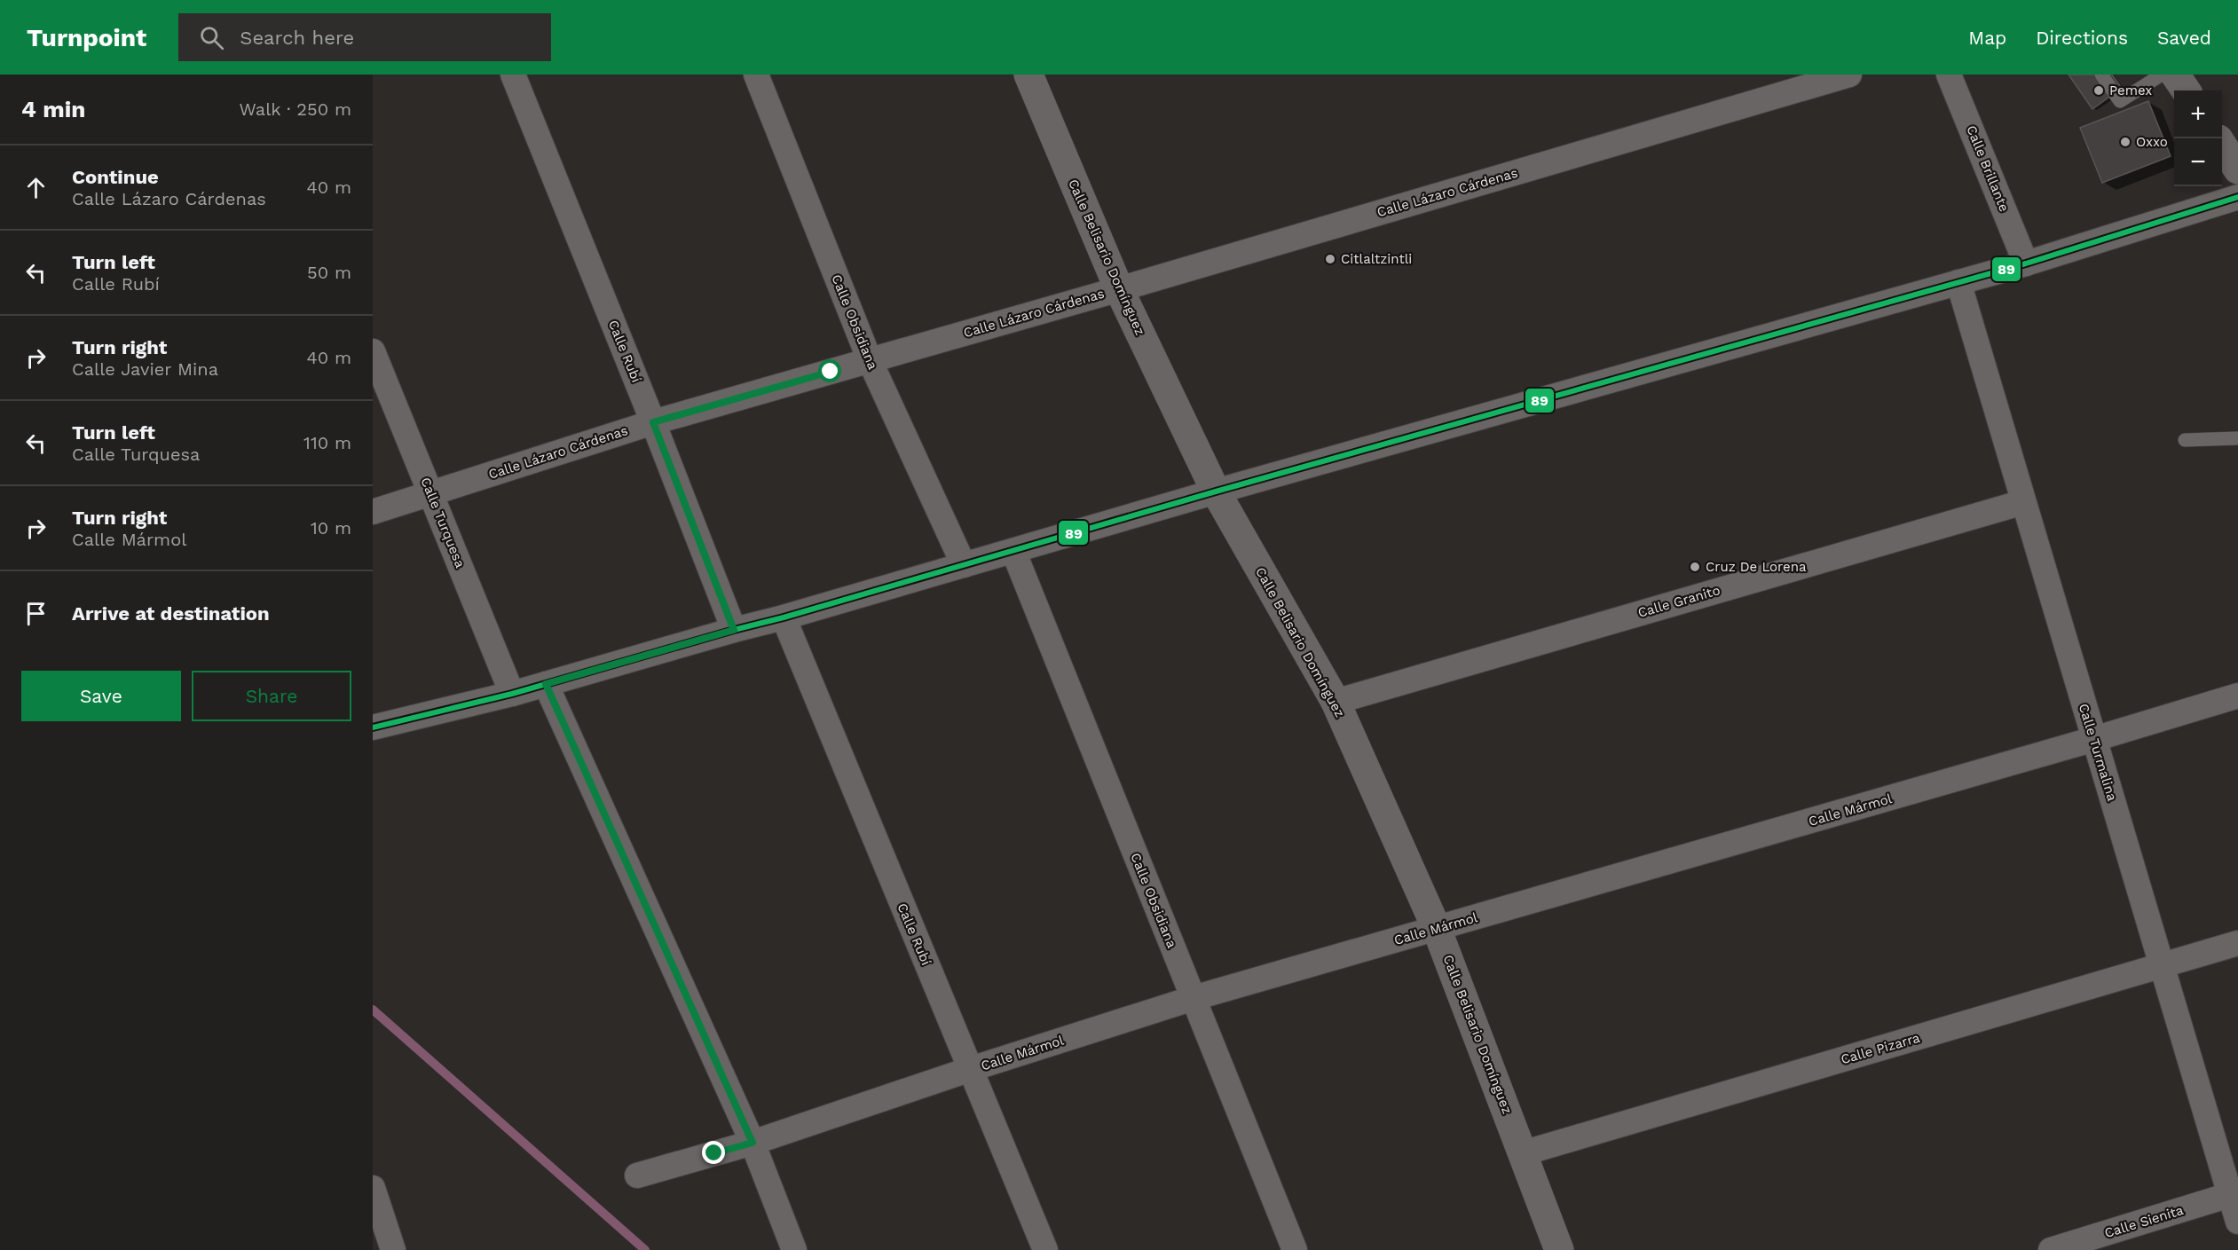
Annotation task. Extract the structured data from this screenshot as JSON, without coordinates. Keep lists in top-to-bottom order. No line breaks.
{"streets":{"street":["Calle Brillante","Calle Lázaro Cárdenas","Calle Belisario Domínguez","Calle Obsidiana","Calle Rubí","Calle Turquesa","Calle Granito","Calle Turmalina","Calle Mármol","Calle Pizarra","Calle Sienita"]},"crossings":[["Calle Lázaro Cárdenas","Calle Belisario Domínguez"],["Calle Lázaro Cárdenas","Calle Obsidiana"],["Calle Lázaro Cárdenas","Calle Rubí"],["Calle Lázaro Cárdenas","Calle Turquesa"],["Calle Belisario Domínguez","Calle Granito"],["Calle Belisario Domínguez","Calle Mármol"],["Calle Belisario Domínguez","Calle Pizarra"],["Calle Obsidiana","Calle Mármol"],["Calle Rubí","Calle Mármol"],["Calle Granito","Calle Turmalina"],["Calle Turmalina","Calle Mármol"],["Calle Turmalina","Calle Pizarra"],["Calle Turmalina","Calle Sienita"]],"places":["Pemex","Oxxo","Citlaltzintli","Cruz De Lorena"],"lines":["transit line 89"],"page":{"header":"Turnpoint","search":"Search here","nav":["Map","Directions","Saved"],"heading":["4 min","Walk · 250 m"],"map_buttons":["+","−"],"list":[["Continue","Calle Lázaro Cárdenas","40 m"],["Turn left","Calle Rubí","50 m"],["Turn right","Calle Javier Mina","40 m"],["Turn left","Calle Turquesa","110 m"],["Turn right","Calle Mármol","10 m"],"Arrive at destination"],"buttons":["Save","Share"]}}
